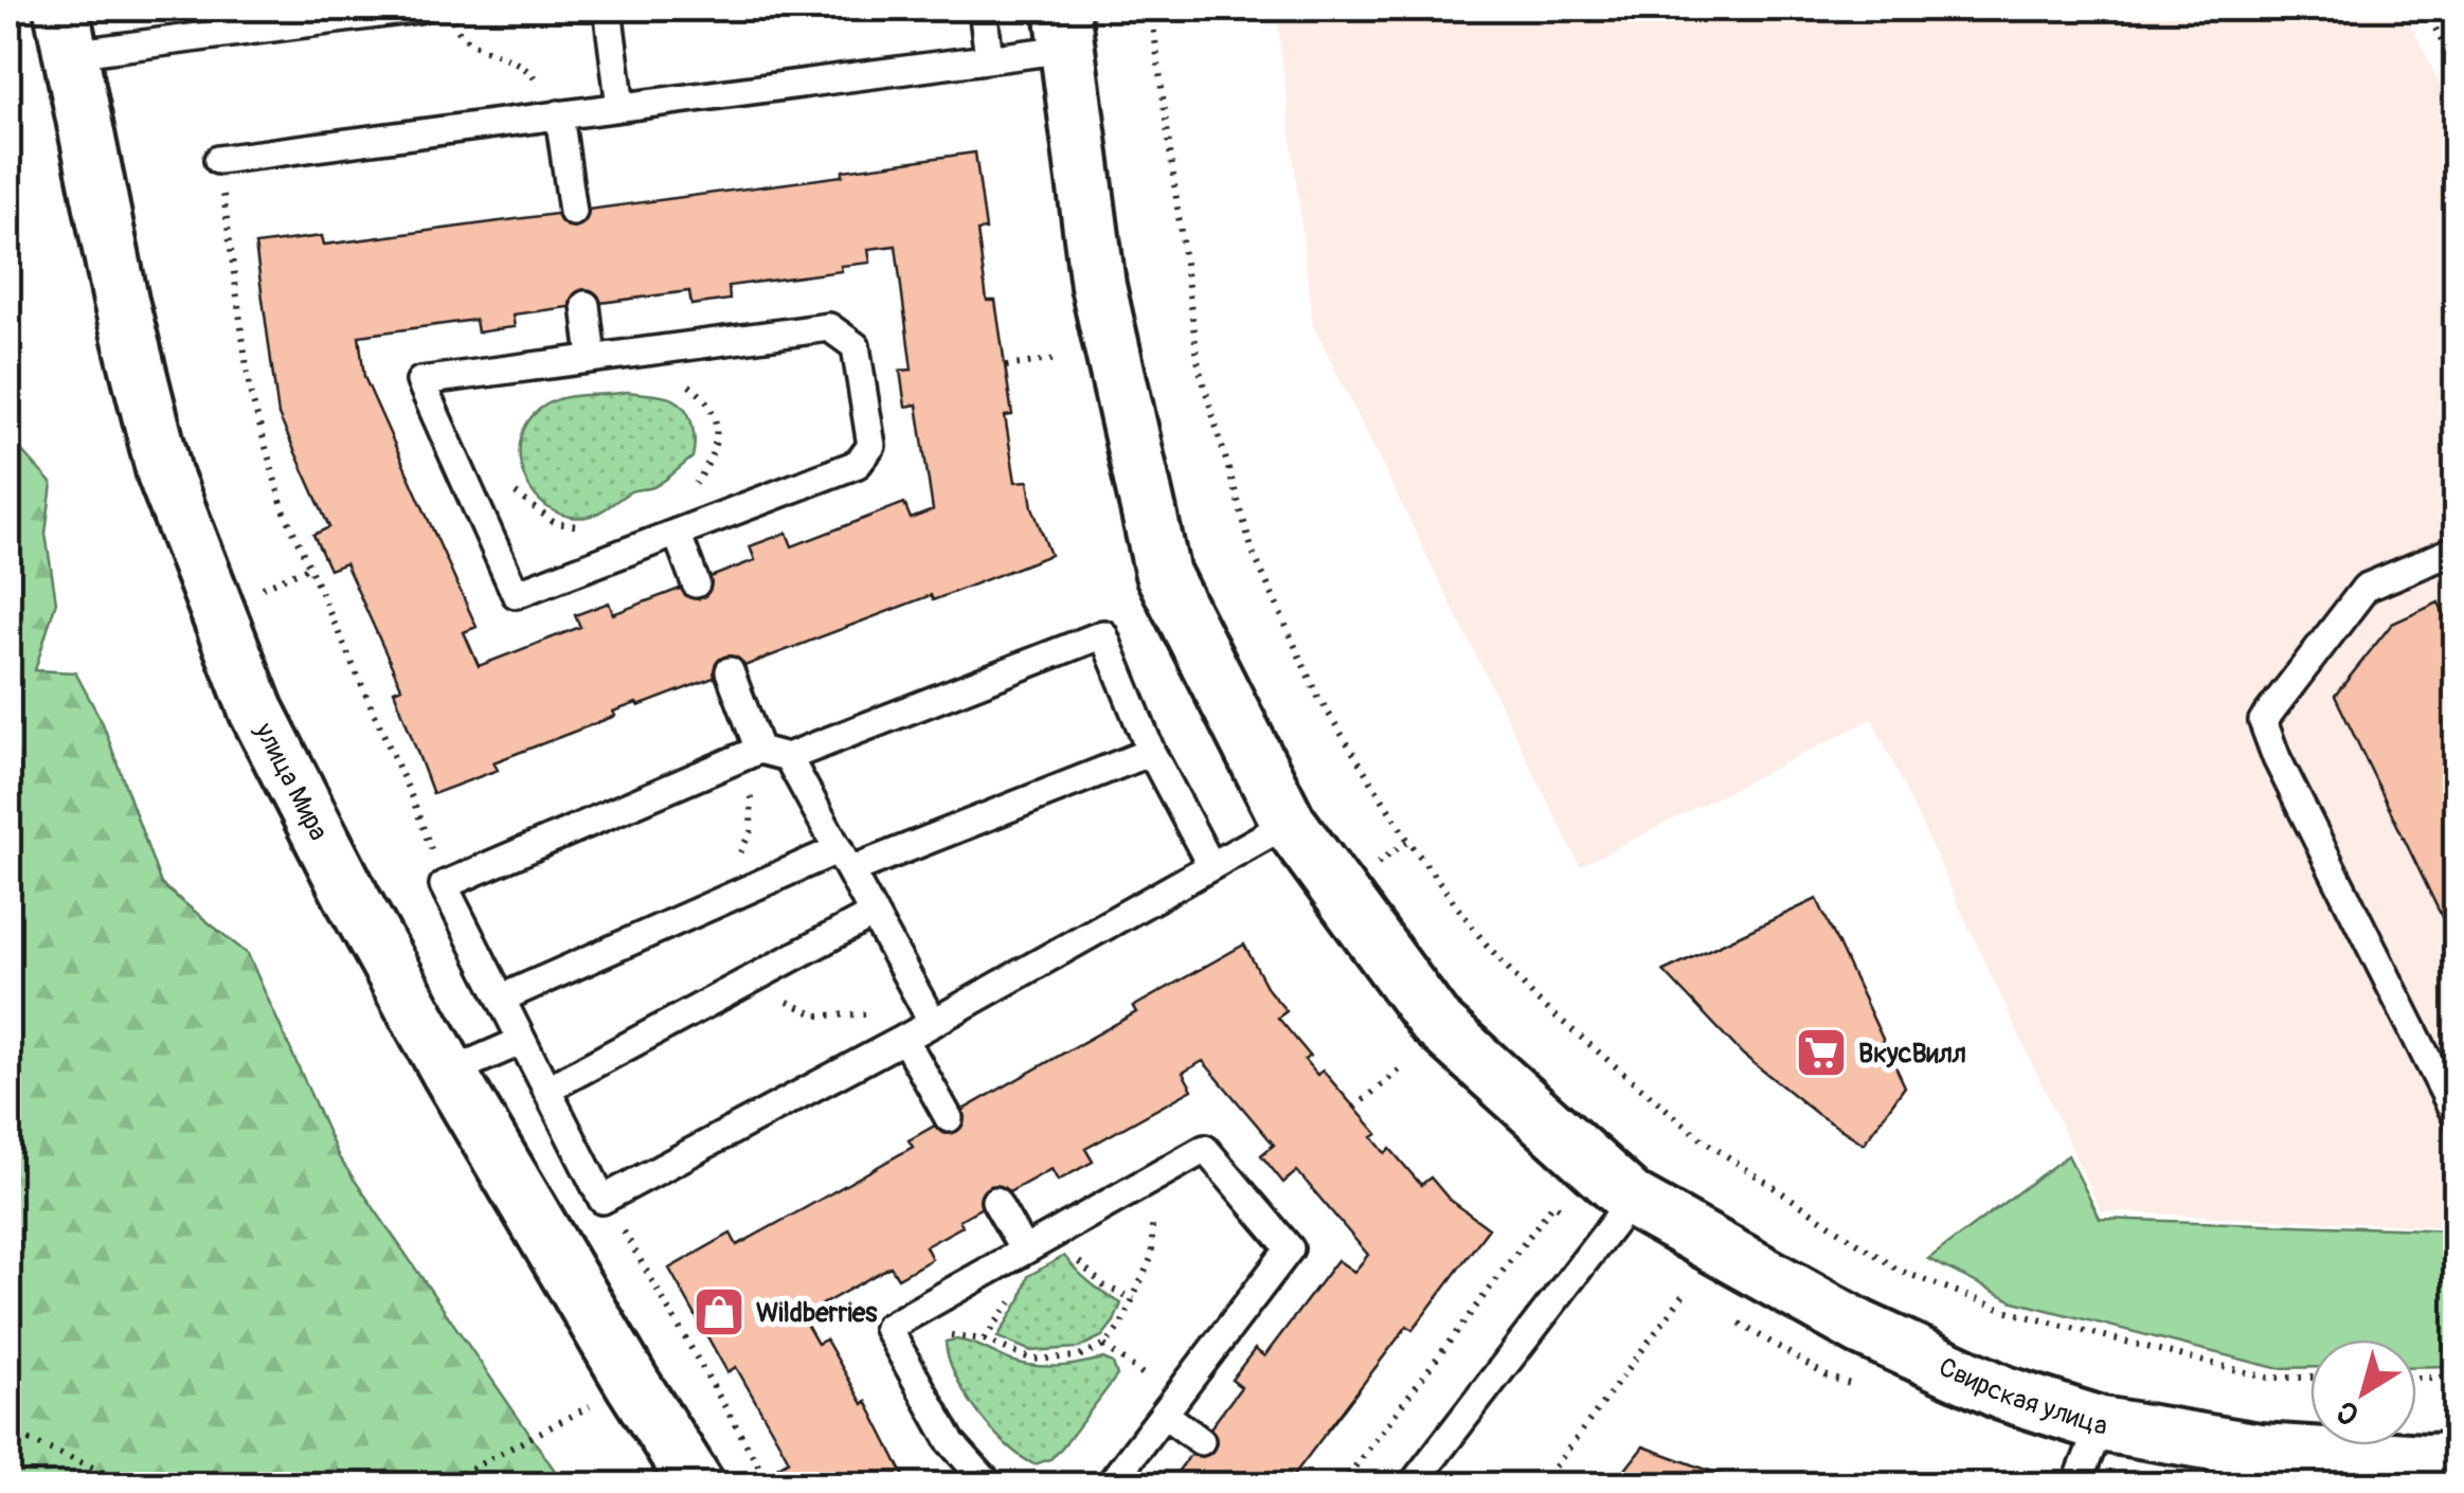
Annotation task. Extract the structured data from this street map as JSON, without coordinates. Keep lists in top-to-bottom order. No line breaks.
{"streets":{"street":["улица Мира","Свирская улица"]},"places":{"supermarket":["ВкусВилл"],"shop":["Wildberries"]},"north":"bottom left"}
